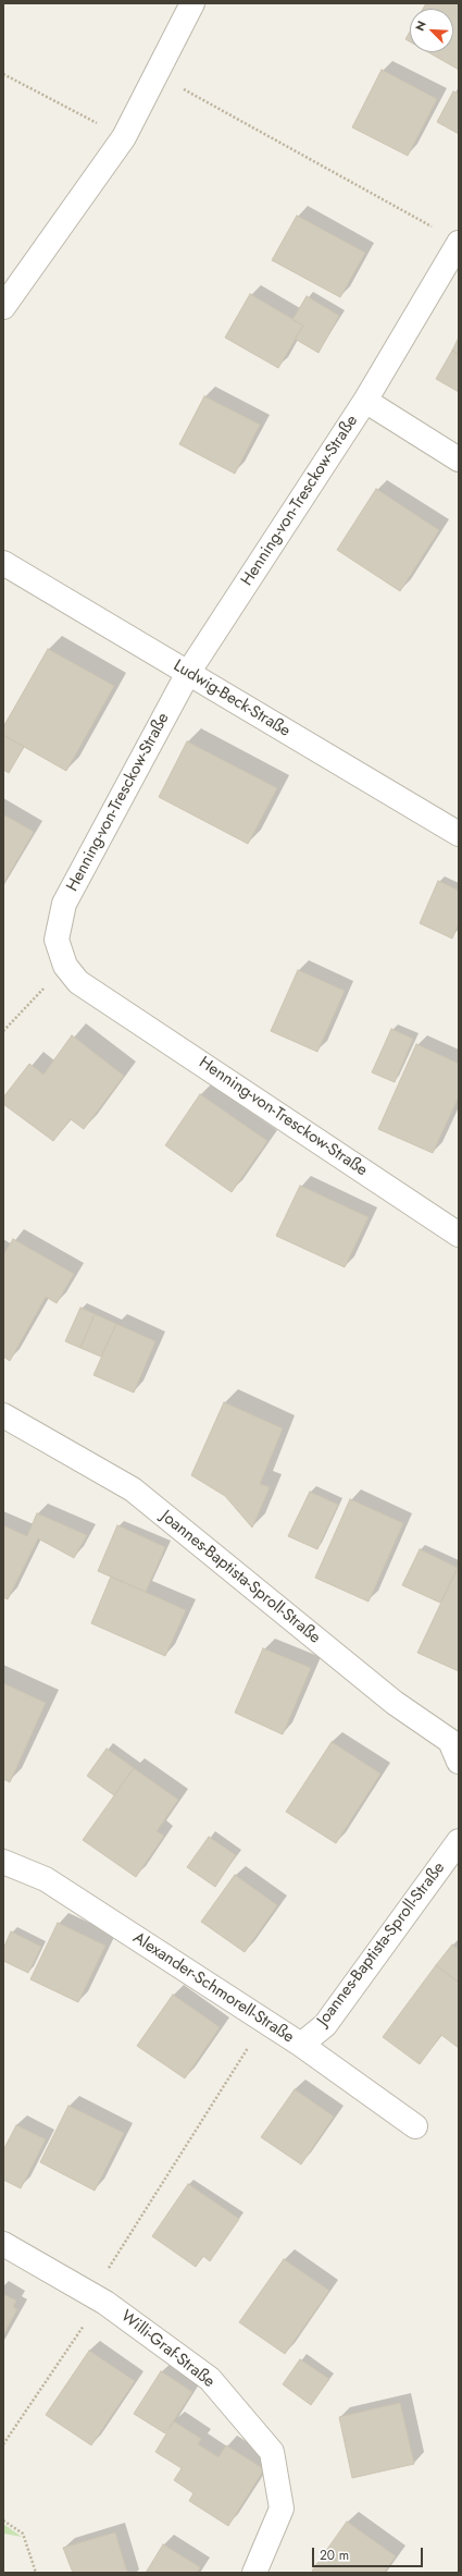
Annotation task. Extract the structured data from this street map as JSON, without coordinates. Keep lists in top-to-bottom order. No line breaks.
{"streets":{"street":["Henning-von-Tresckow-Straße","Ludwig-Beck-Straße","Joannes-Baptista-Sproll-Straße","Alexander-Schmorell-Straße","Willi-Graf-Straße"]},"crossings":[["Henning-von-Tresckow-Straße","Ludwig-Beck-Straße"],["Joannes-Baptista-Sproll-Straße","Alexander-Schmorell-Straße"]],"scale_bar":"20 m","north":"top left"}
